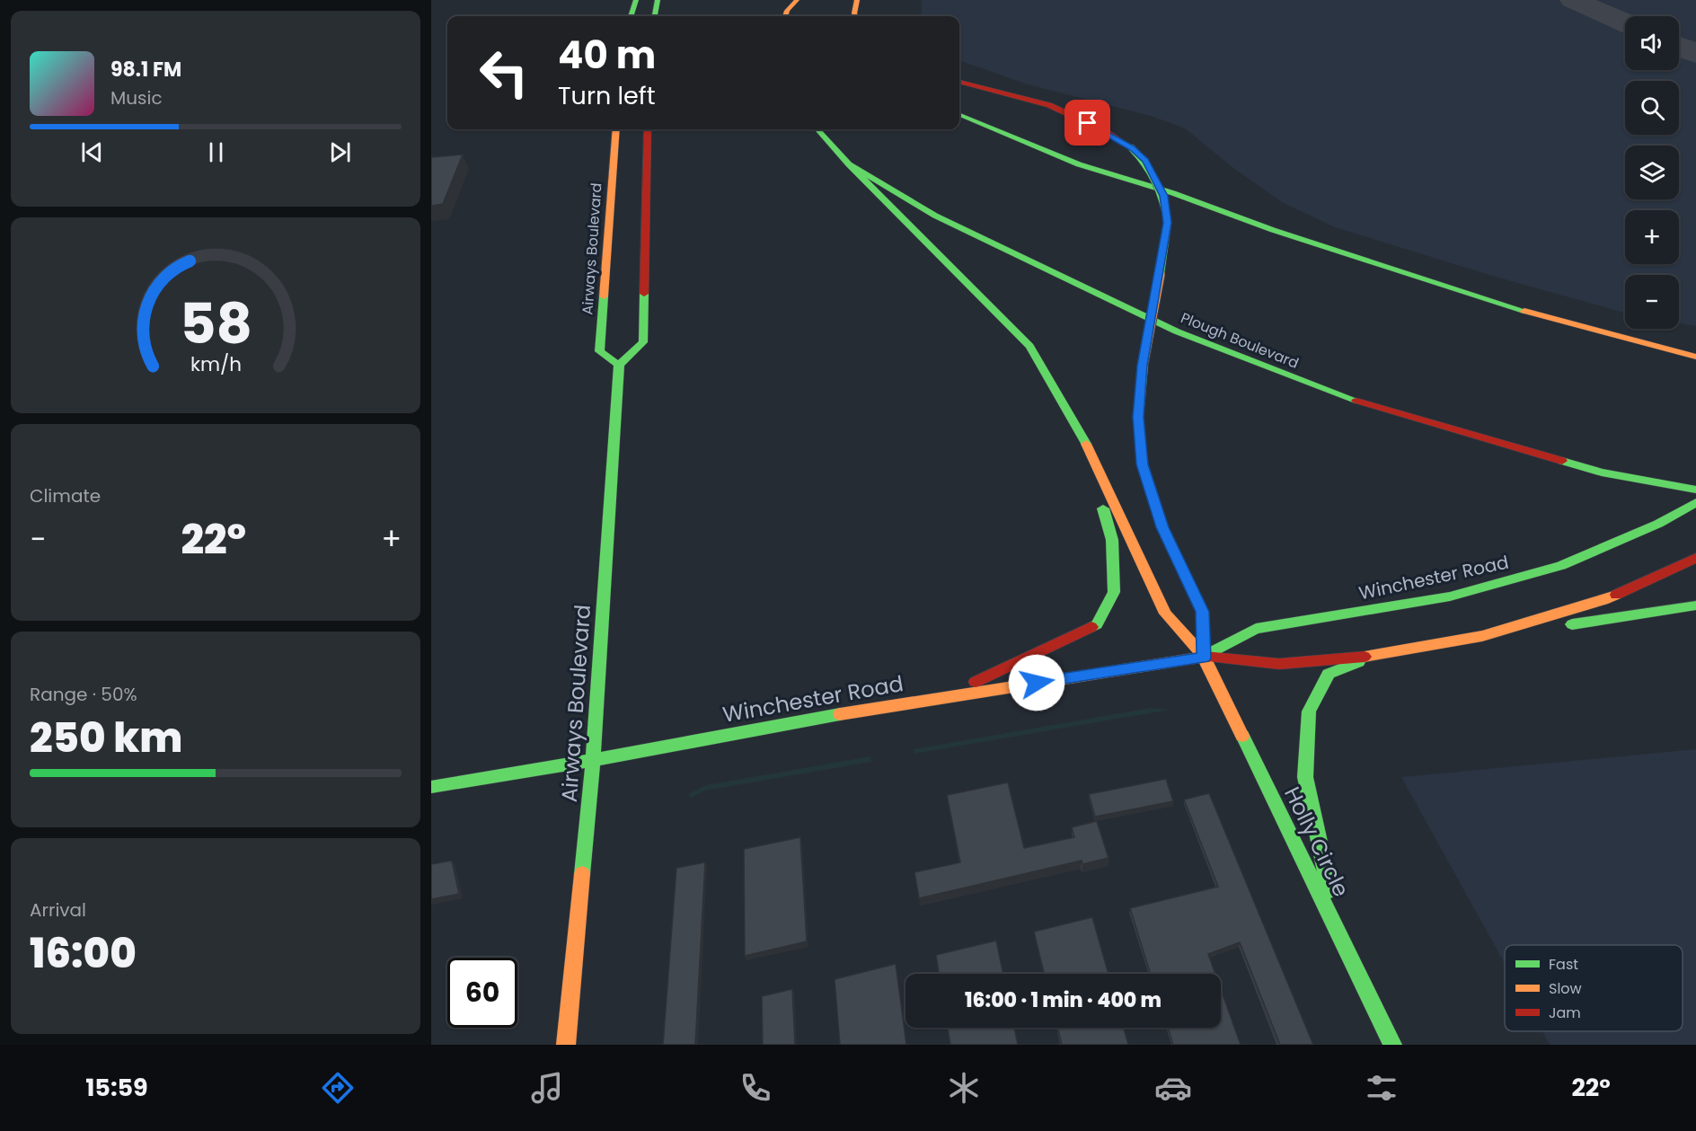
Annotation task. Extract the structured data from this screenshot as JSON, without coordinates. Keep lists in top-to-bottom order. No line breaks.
{"streets":{"main road":["Airways Boulevard","Plough Boulevard","Winchester Road","Holly Circle"]},"crossings":[["Airways Boulevard","Winchester Road"],["Winchester Road","Holly Circle"]],"legend":["Fast","Slow","Jam"],"page":{"map_buttons":["+","−"],"turn":["40 m","Turn left"],"song":["98.1 FM","Music"],"tile":["Climate",["Range · 50%","250 km"],["Arrival","16:00"]],"heat":["−","22°","+"],"limit":"60","trip":"16:00 · 1 min · 400 m","tabs":["15:59","22°"],"gauge":["58","km/h"]}}
